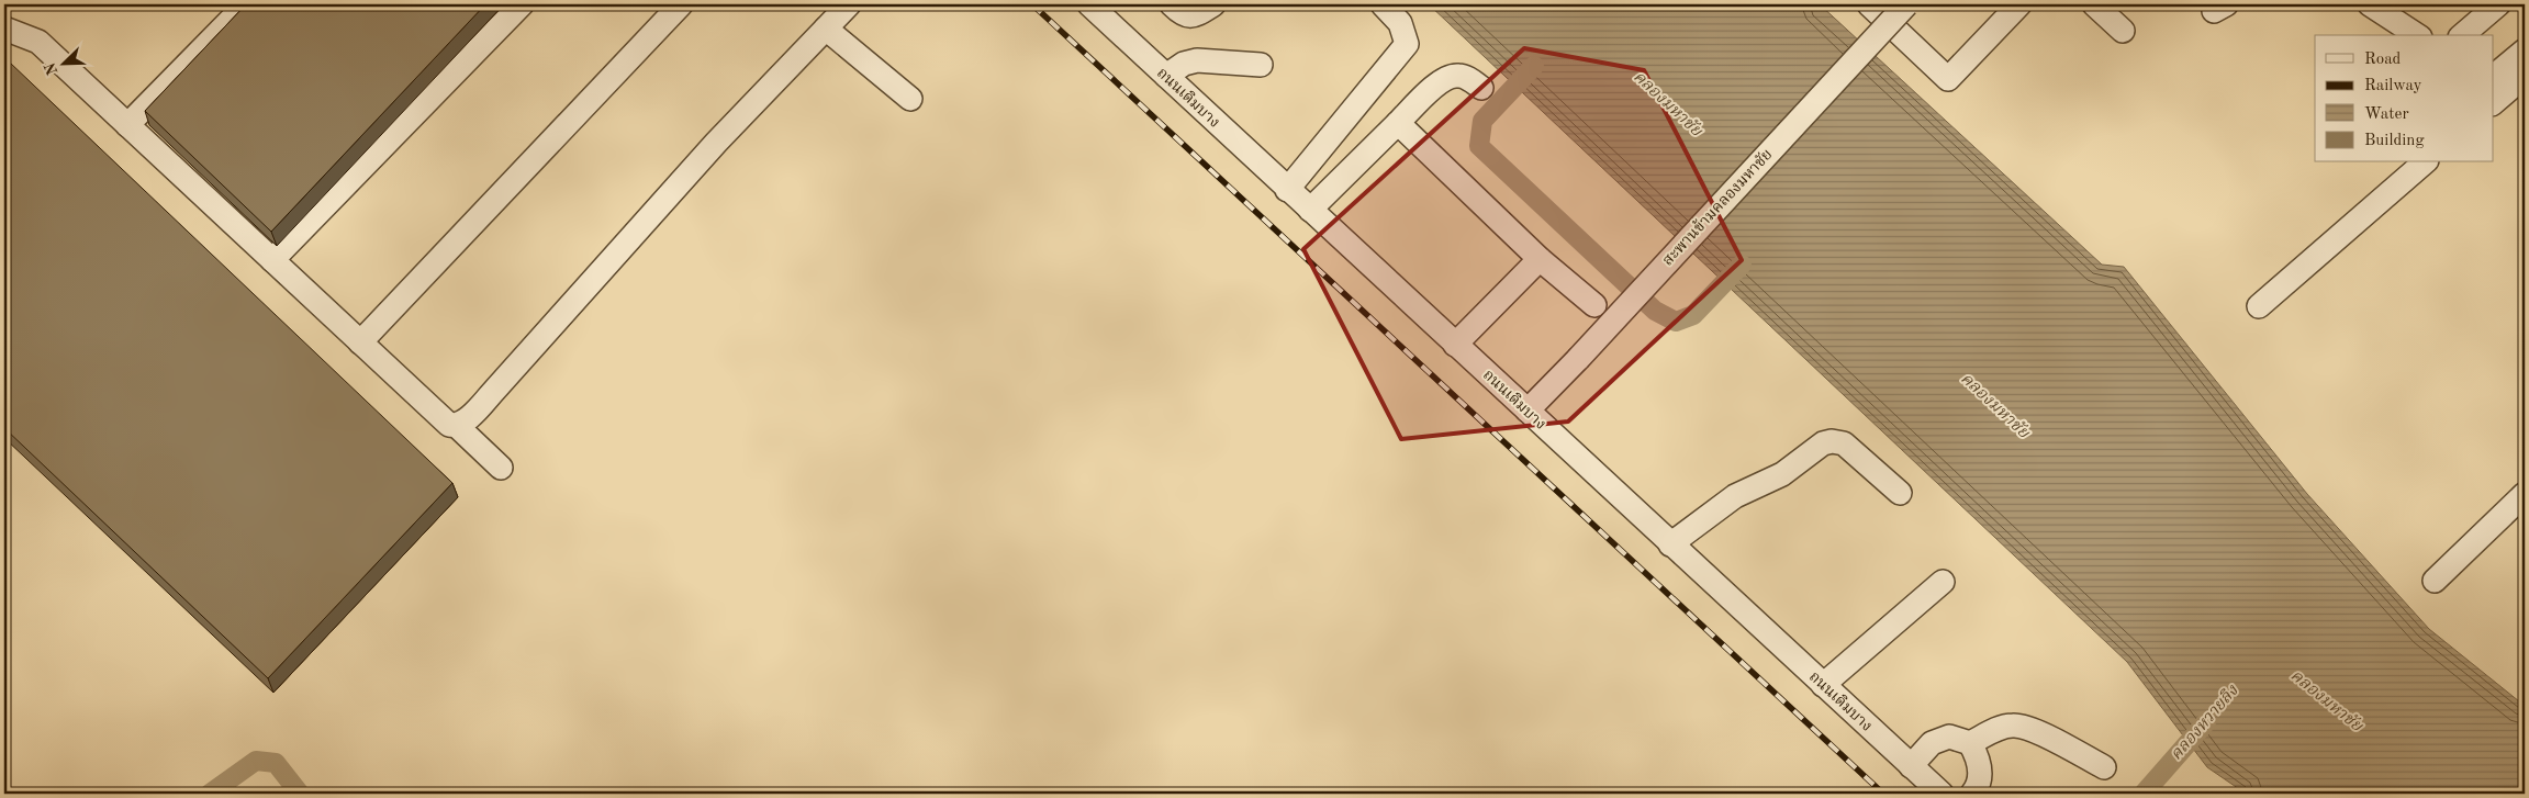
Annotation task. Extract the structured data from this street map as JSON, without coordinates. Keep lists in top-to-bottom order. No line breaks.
{"streets":{"street":["ถนนเดิมบาง","สะพานข้ามคลองมหาชัย"]},"crossings":[["ถนนเดิมบาง","สะพานข้ามคลองมหาชัย"]],"water":["คลองมหาชัย","คลองหวายลิง"],"legend":["Road","Railway","Water","Building"],"north":"bottom left"}
